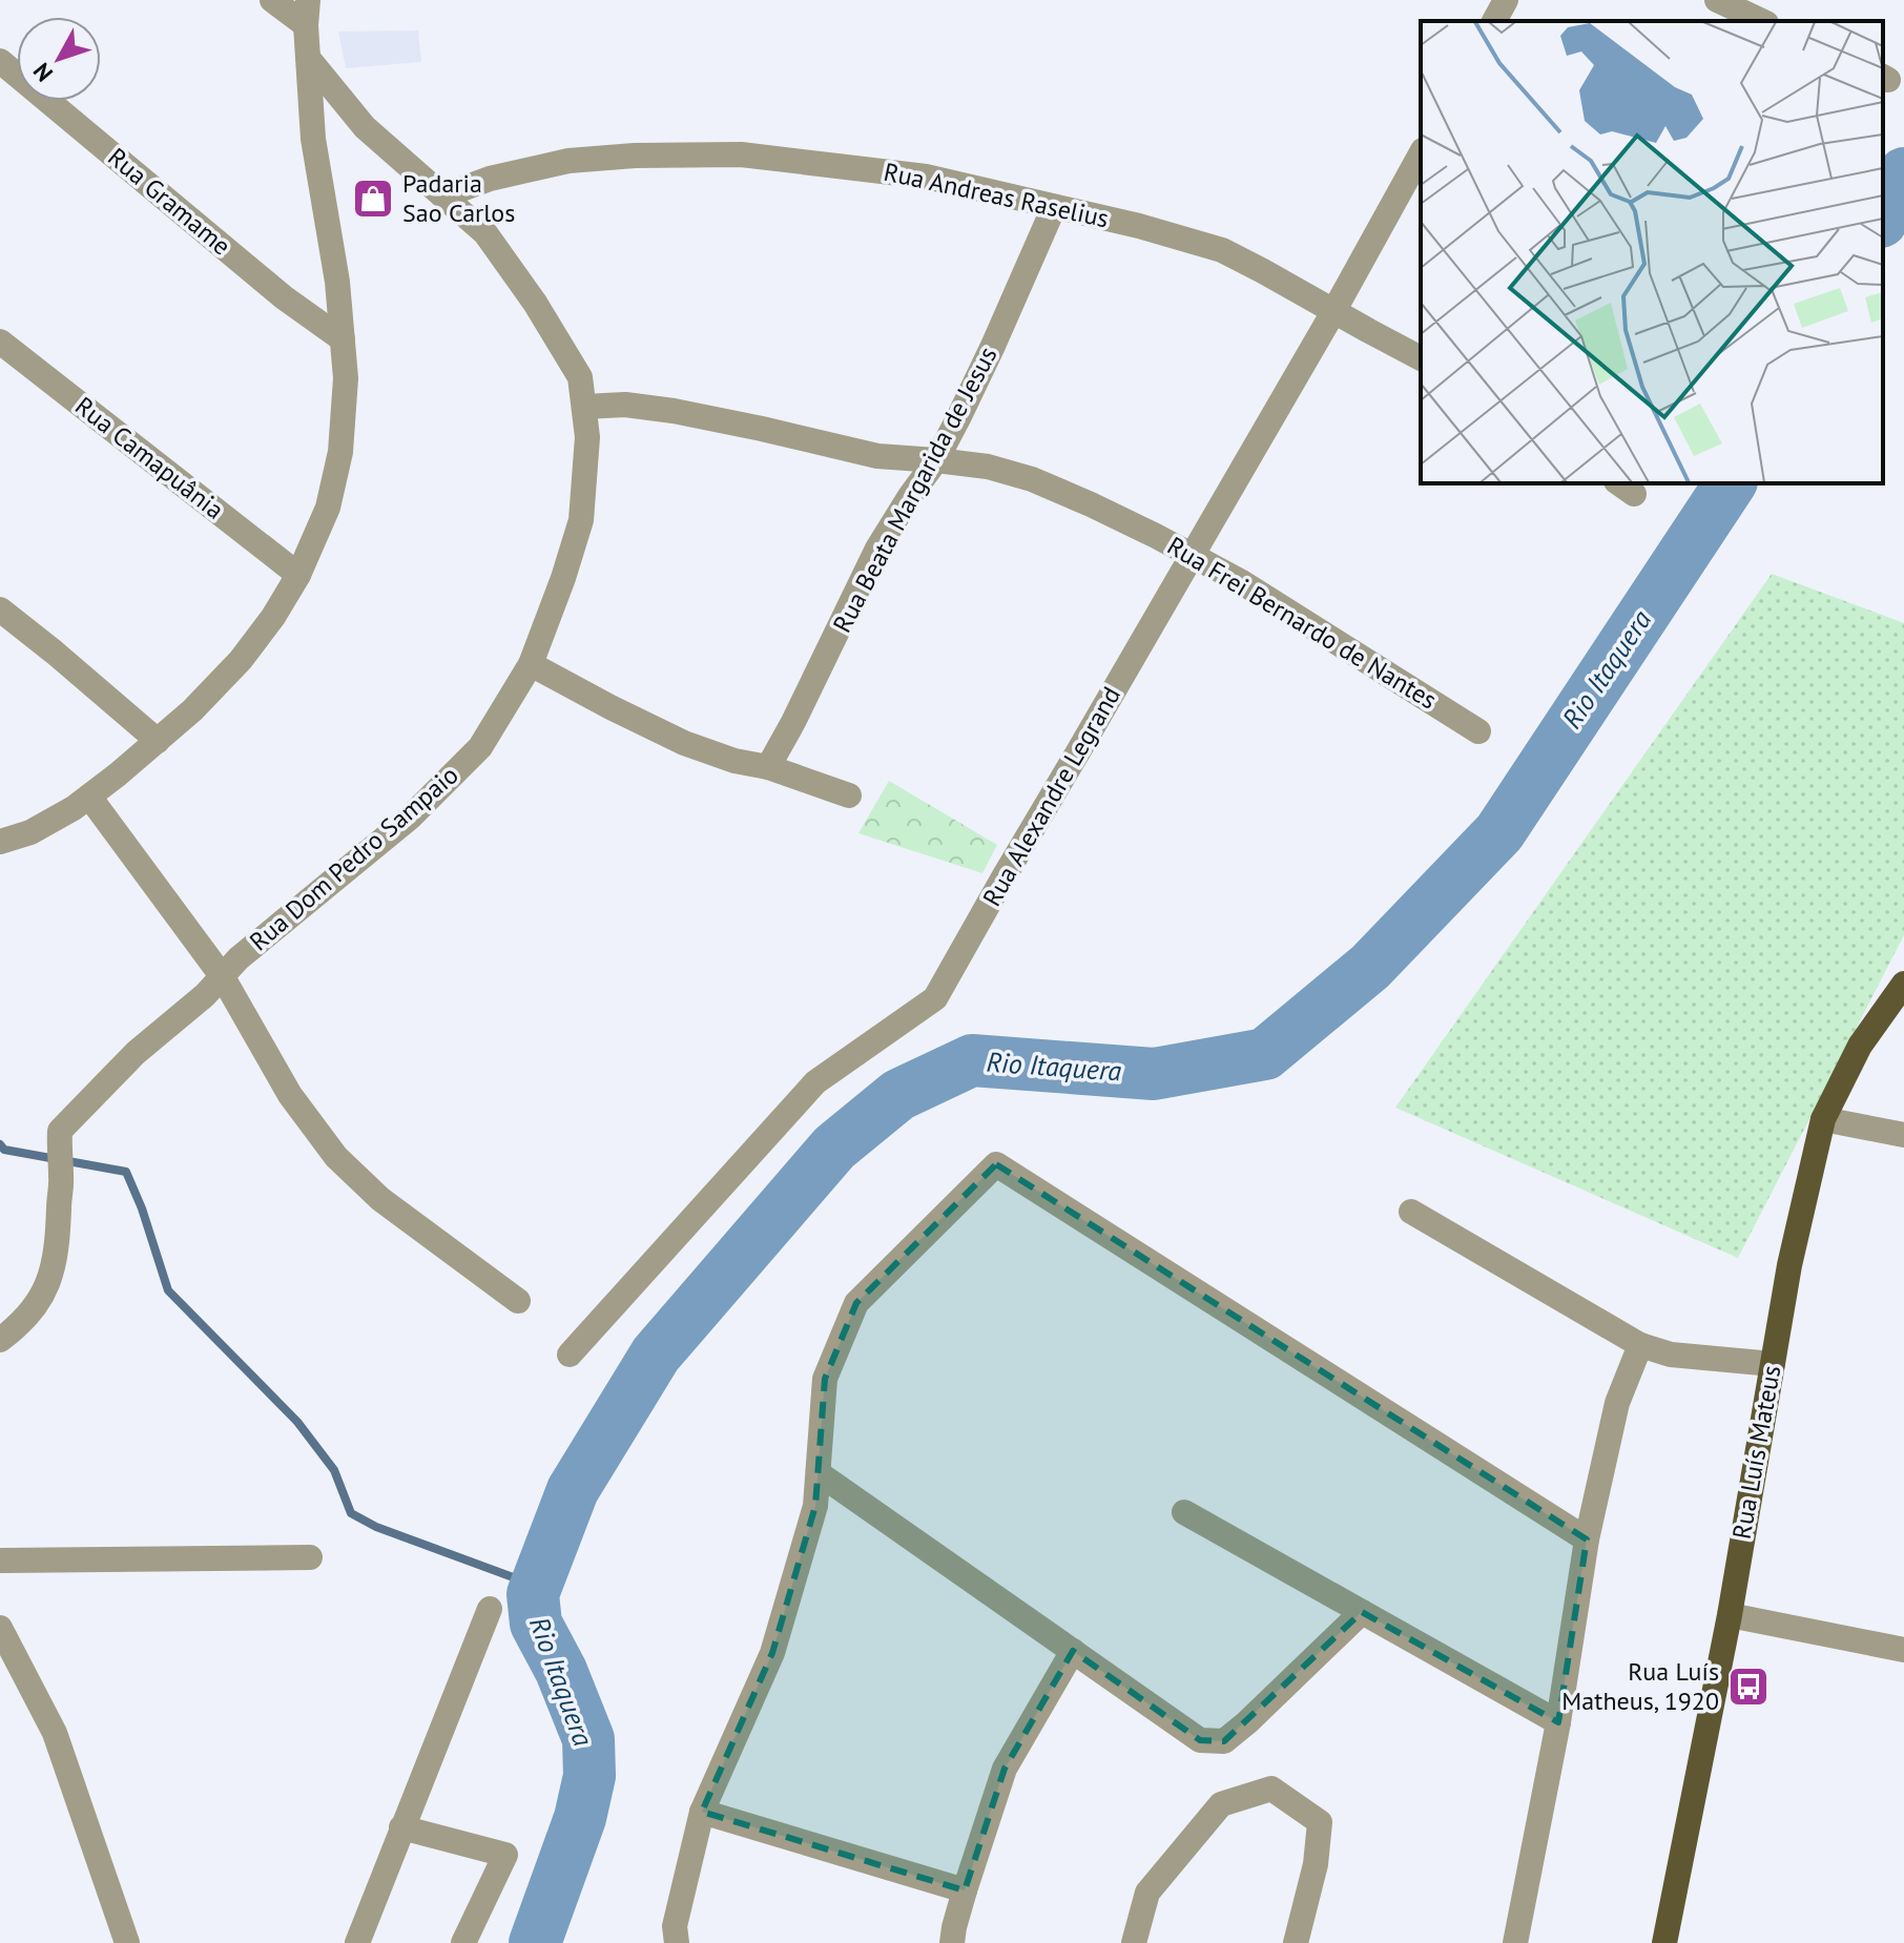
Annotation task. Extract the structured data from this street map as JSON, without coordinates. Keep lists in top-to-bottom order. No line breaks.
{"streets":{"main road":["Rua Luís Mateus"],"street":["Rua Andreas Raselius","Rua Gramame","Rua Camapuânia","Rua Beata Margarida de Jesus","Rua Frei Bernardo de Nantes","Rua Alexandre Legrand","Rua Dom Pedro Sampaio"]},"crossings":[["Rua Andreas Raselius","Rua Beata Margarida de Jesus"],["Rua Andreas Raselius","Rua Alexandre Legrand"],["Rua Andreas Raselius","Rua Dom Pedro Sampaio"],["Rua Beata Margarida de Jesus","Rua Frei Bernardo de Nantes"],["Rua Frei Bernardo de Nantes","Rua Alexandre Legrand"],["Rua Frei Bernardo de Nantes","Rua Dom Pedro Sampaio"]],"water":["Rio Itaquera"],"places":{"shop":["Padaria Sao Carlos"],"bus stop":["Rua Luís Matheus, 1920"]},"north":"bottom left"}
